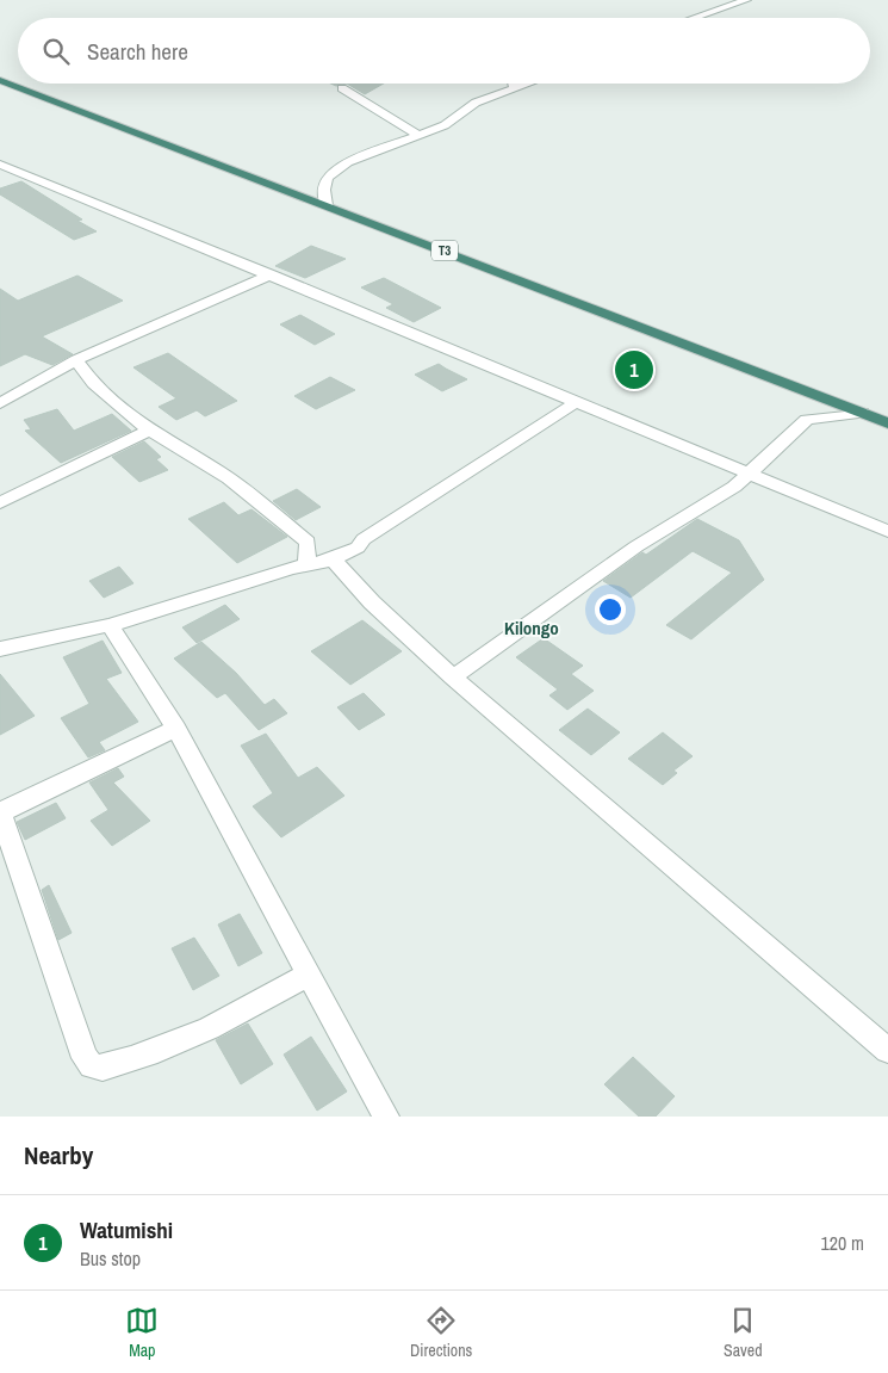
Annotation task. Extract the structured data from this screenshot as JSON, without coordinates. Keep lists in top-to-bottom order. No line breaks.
{"streets":{"highway":["T3"]},"districts":["Kilongo"],"page":{"search":"Search here","pins":"1","heading":"Nearby","list":[{"mark":"1","name":"Watumishi","note":"Bus stop","value":"120 m"}],"nav":["Map","Directions","Saved"]}}
